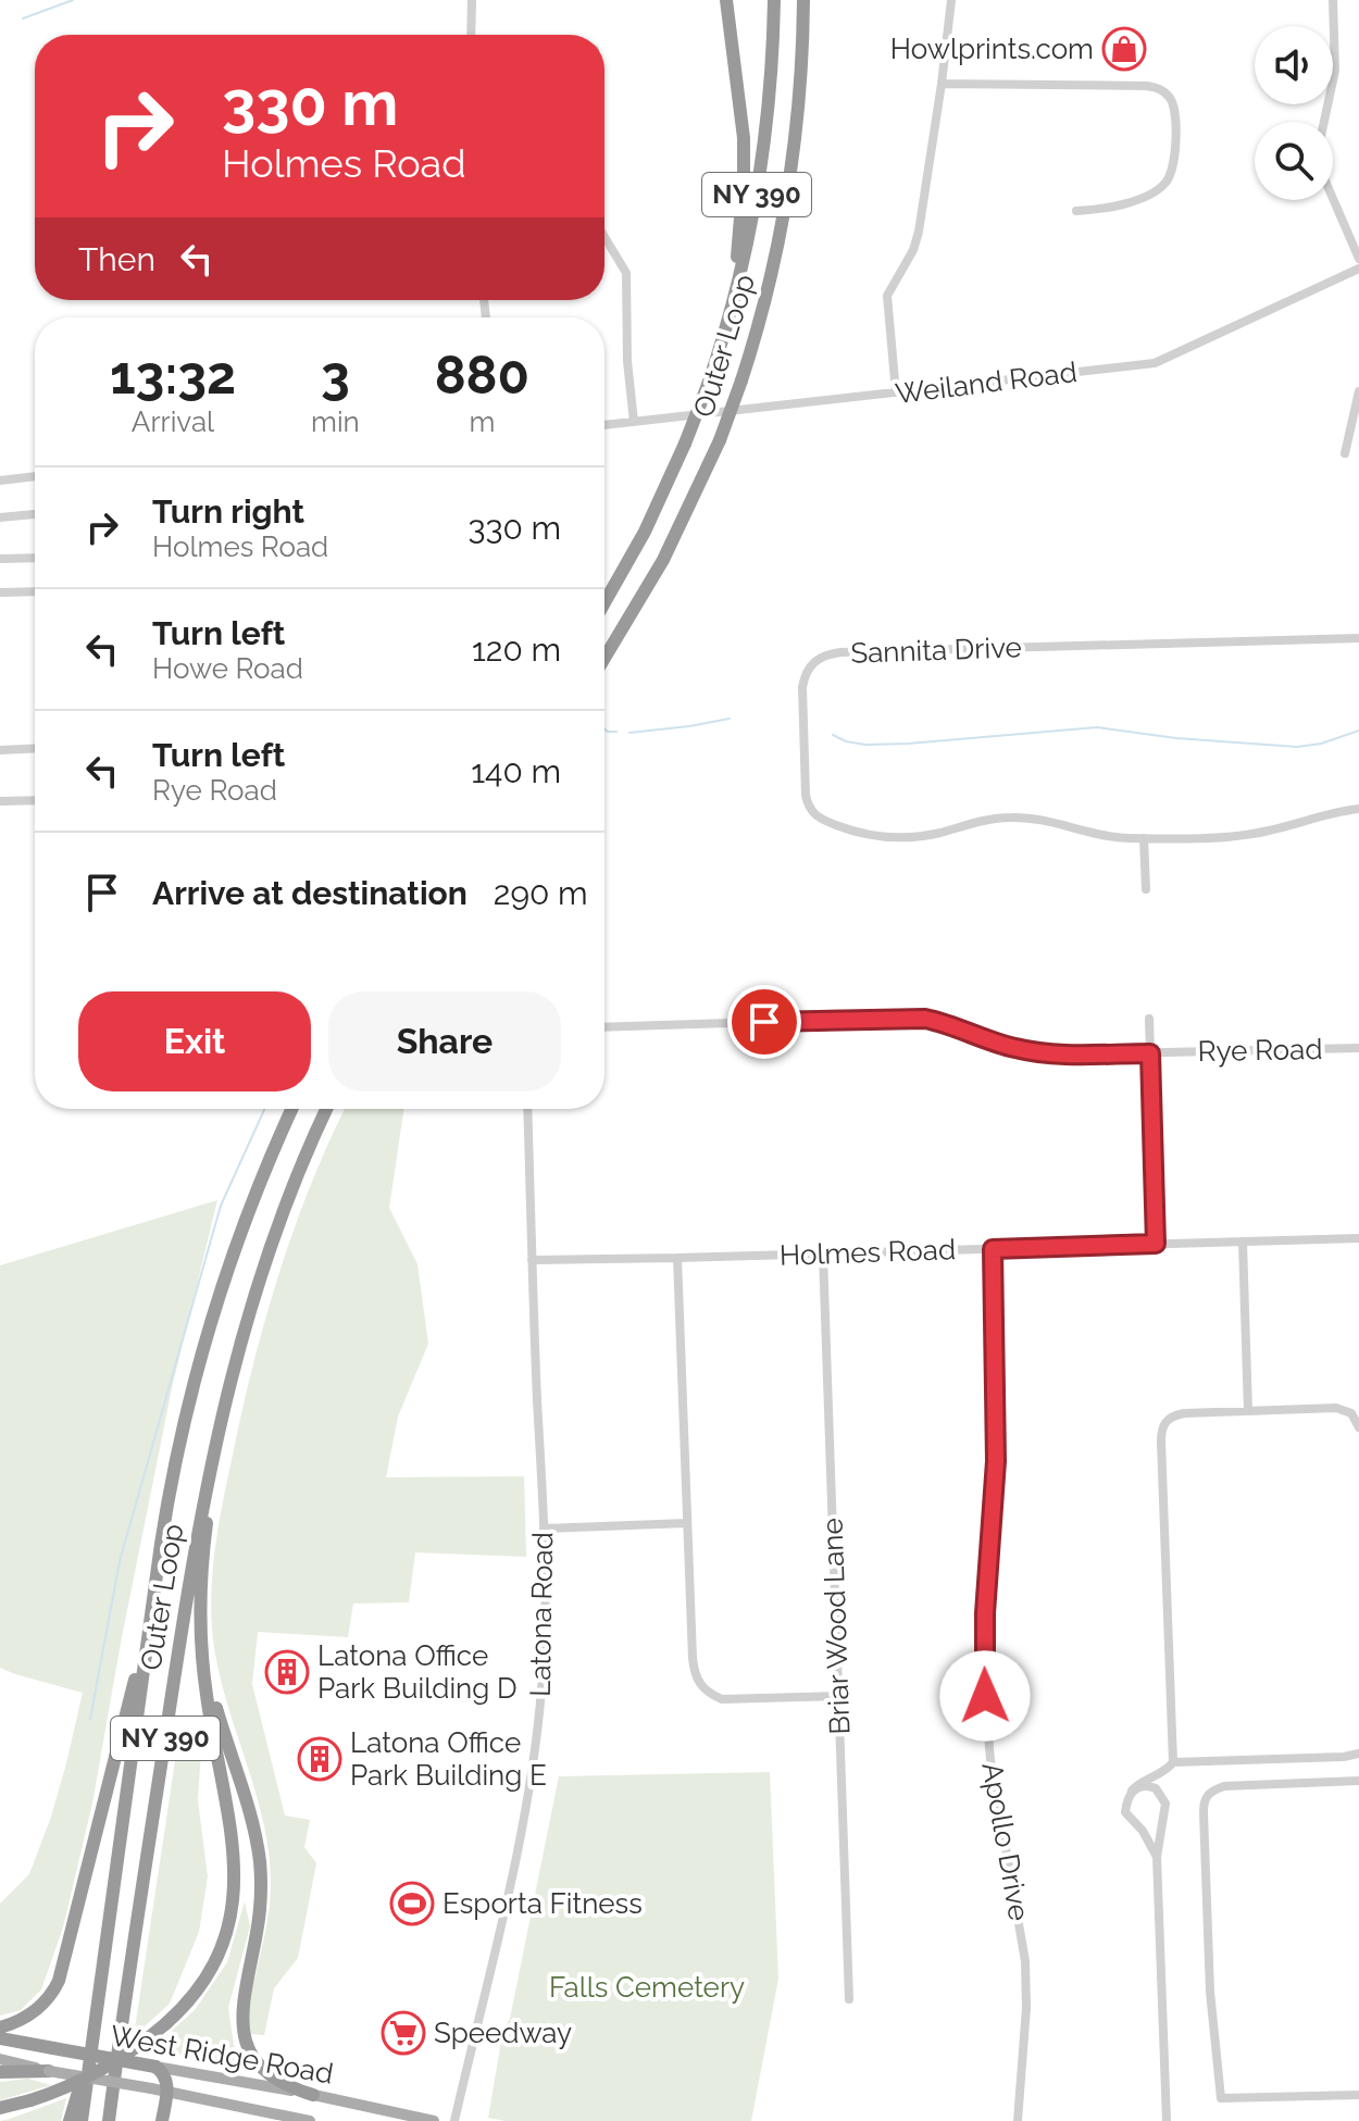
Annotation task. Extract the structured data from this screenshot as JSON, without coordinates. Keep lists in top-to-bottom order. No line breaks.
{"streets":{"highway":["NY 390","Outer Loop","West Ridge Road"],"street":["Weiland Road","Sannita Drive","Rye Road","Holmes Road","Latona Road","Briar Wood Lane","Apollo Drive"]},"crossings":[["Holmes Road","Latona Road"],["Holmes Road","Briar Wood Lane"],["Holmes Road","Apollo Drive"]],"parks":["Falls Cemetery"],"places":{"shop":["Howlprints.com"],"building":["Latona Office Park Building D","Latona Office Park Building E"],"sports":["Esporta Fitness"],"supermarket":["Speedway"]},"page":{"turn":["330 m","Holmes Road"],"then":"Then","eta":["13:32","Arrival","3","min","880","m"],"list":[{"name":"Turn right","note":"Holmes Road","value":"330 m"},{"name":"Turn left","note":"Howe Road","value":"120 m"},{"name":"Turn left","note":"Rye Road","value":"140 m"},{"name":"Arrive at destination","value":"290 m"}],"buttons":["Exit","Share"]}}
